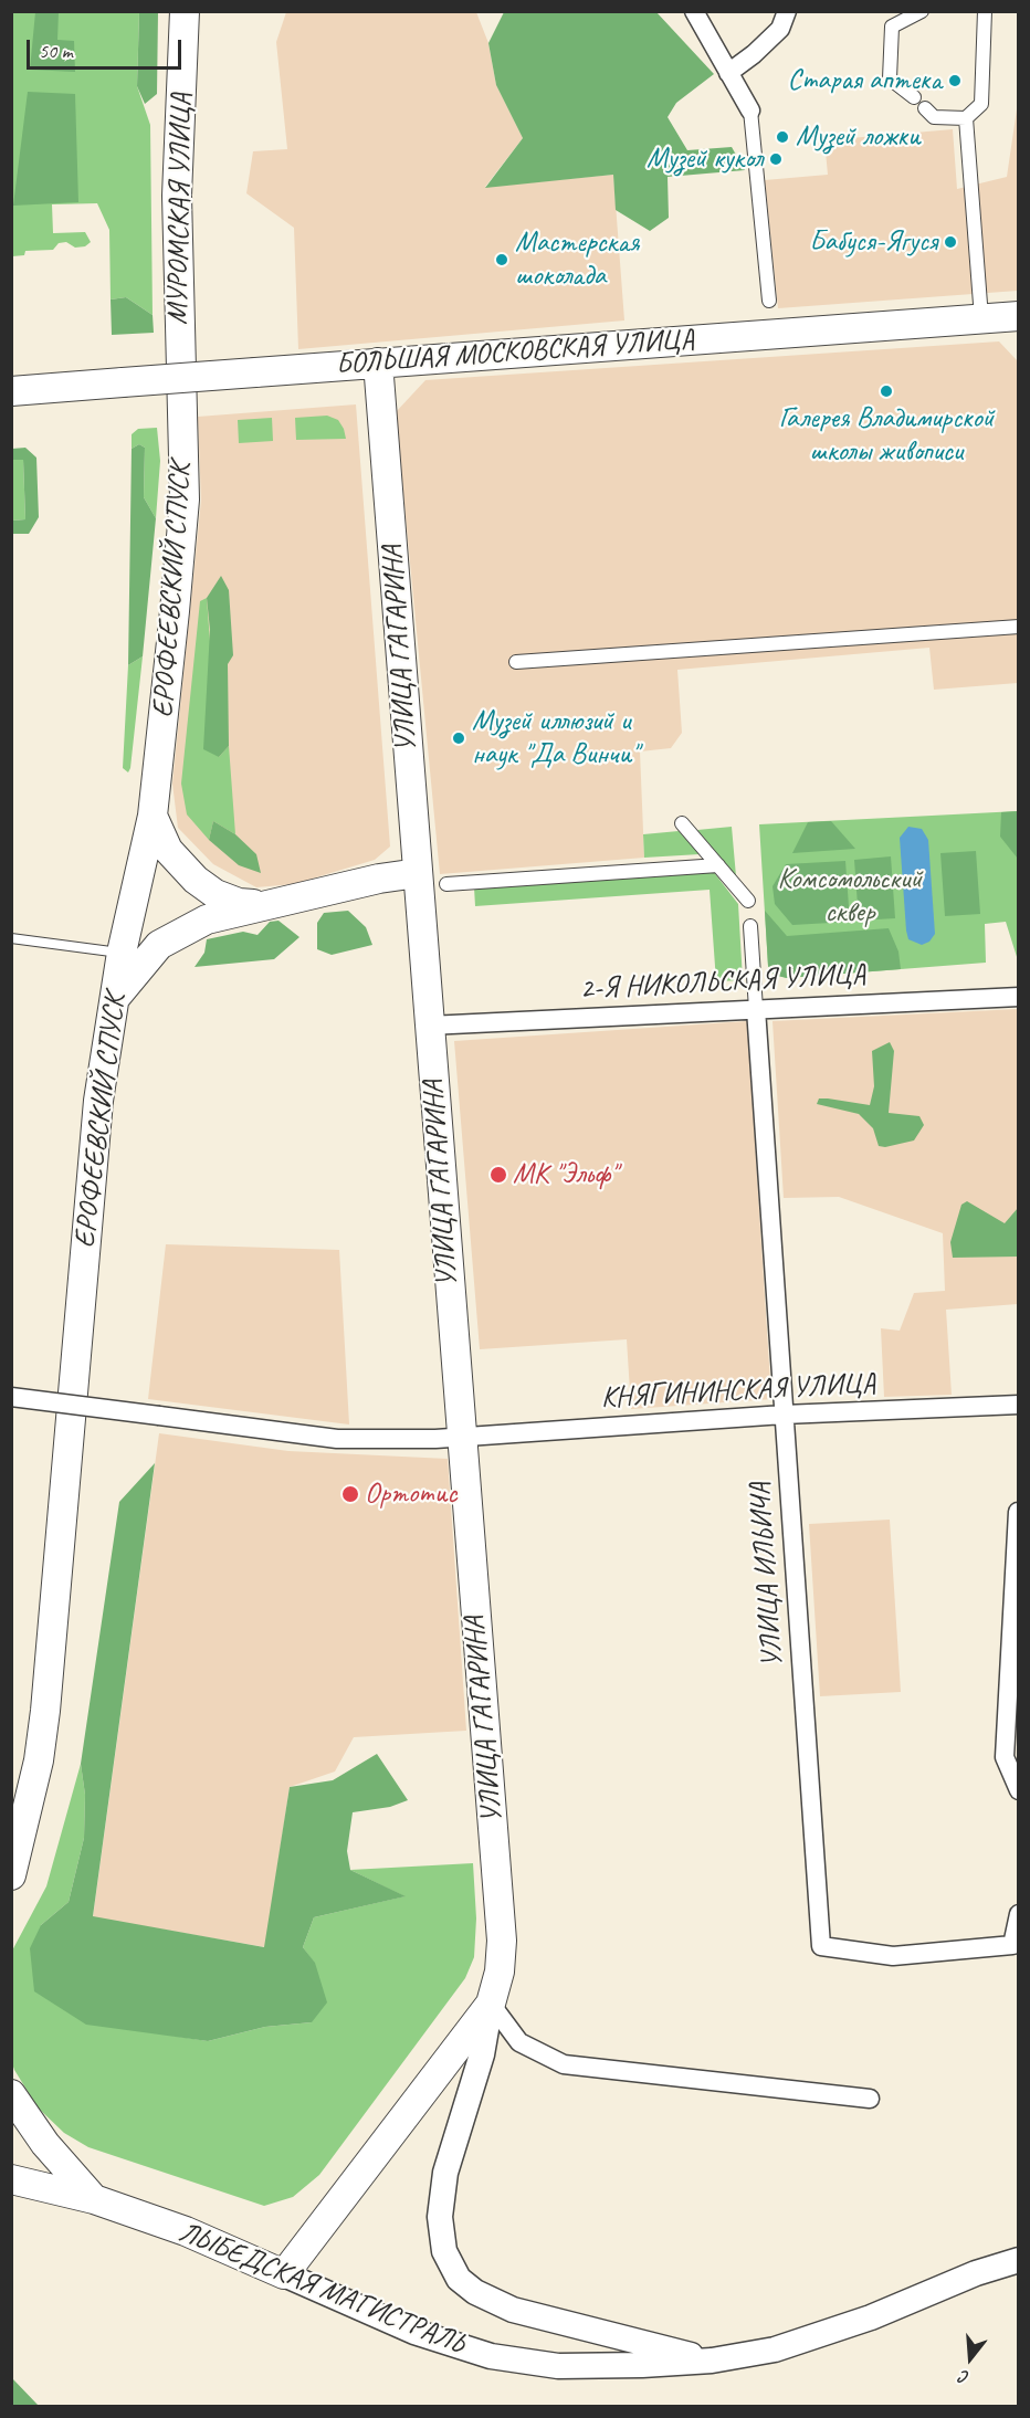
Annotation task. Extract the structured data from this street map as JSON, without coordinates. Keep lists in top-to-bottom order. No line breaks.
{"streets":{"main road":["МУРОМСКАЯ УЛИЦА","БОЛЬШАЯ МОСКОВСКАЯ УЛИЦА","ЕРОФЕЕВСКИЙ СПУСК","УЛИЦА ГАГАРИНА","ЛЫБЕДСКАЯ МАГИСТРАЛЬ"],"street":["2-Я НИКОЛЬСКАЯ УЛИЦА","КНЯГИНИНСКАЯ УЛИЦА","УЛИЦА ИЛЬИЧА"]},"crossings":[["МУРОМСКАЯ УЛИЦА","ЕРОФЕЕВСКИЙ СПУСК"],["БОЛЬШАЯ МОСКОВСКАЯ УЛИЦА","УЛИЦА ГАГАРИНА"],["УЛИЦА ГАГАРИНА","2-Я НИКОЛЬСКАЯ УЛИЦА"],["УЛИЦА ГАГАРИНА","КНЯГИНИНСКАЯ УЛИЦА"],["УЛИЦА ГАГАРИНА","ЛЫБЕДСКАЯ МАГИСТРАЛЬ"],["2-Я НИКОЛЬСКАЯ УЛИЦА","УЛИЦА ИЛЬИЧА"],["КНЯГИНИНСКАЯ УЛИЦА","УЛИЦА ИЛЬИЧА"]],"parks":["Комсомольский сквер"],"places":["Старая аптека","Музей ложки","Музей кукол","Бабуся-Ягуся","Мастерская шоколада","Галерея Владимирской школы живописи","Музей иллюзий и наук \"Да Винчи\"","МК \"Эльф\"","Ортотис"],"scale_bar":"50 m","north":"bottom"}
